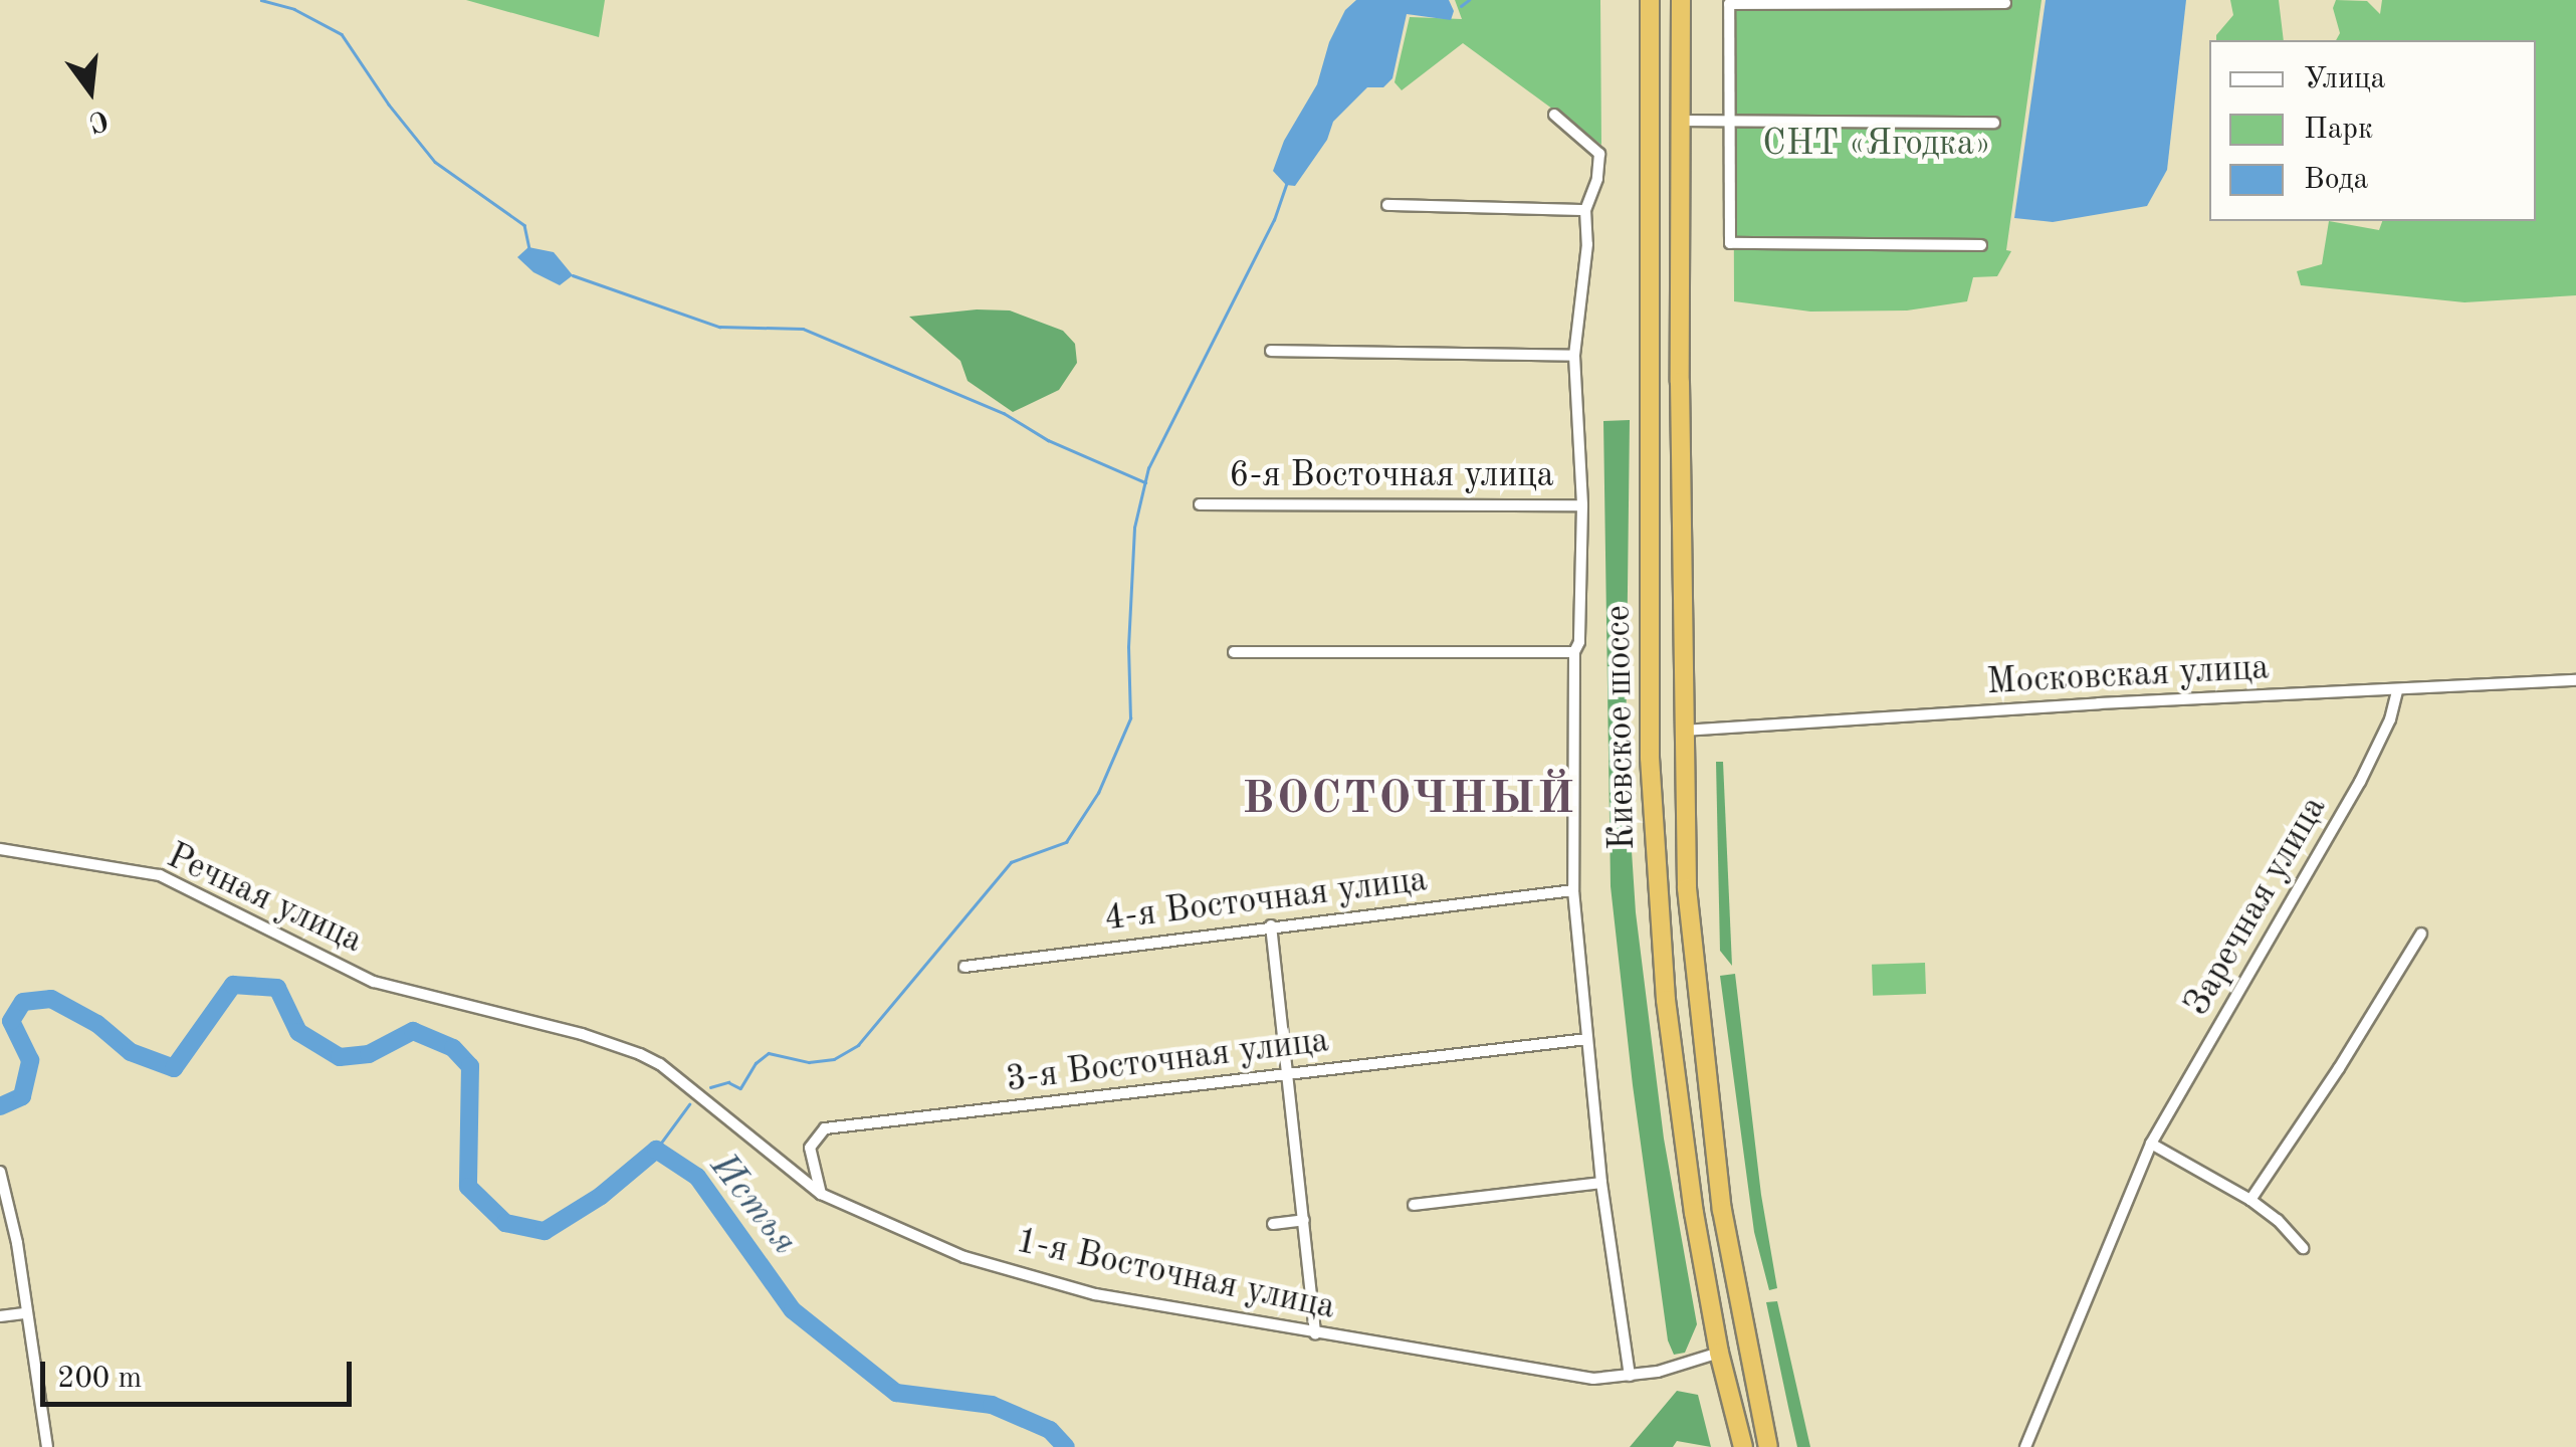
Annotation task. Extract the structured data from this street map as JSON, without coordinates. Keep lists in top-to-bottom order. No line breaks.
{"streets":{"highway":["Киевское шоссе"],"street":["6-я Восточная улица","Московская улица","Речная улица","4-я Восточная улица","Заречная улица","3-я Восточная улица","1-я Восточная улица"]},"crossings":[["Московская улица","Киевское шоссе"],["Московская улица","Заречная улица"],["Киевское шоссе","1-я Восточная улица"],["Речная улица","1-я Восточная улица"],["3-я Восточная улица","1-я Восточная улица"]],"districts":["ВОСТОЧНЫЙ"],"water":["Истья"],"parks":["СНТ «Ягодка»"],"legend":["Улица","Парк","Вода"],"scale_bar":"200 m","north":"bottom"}
